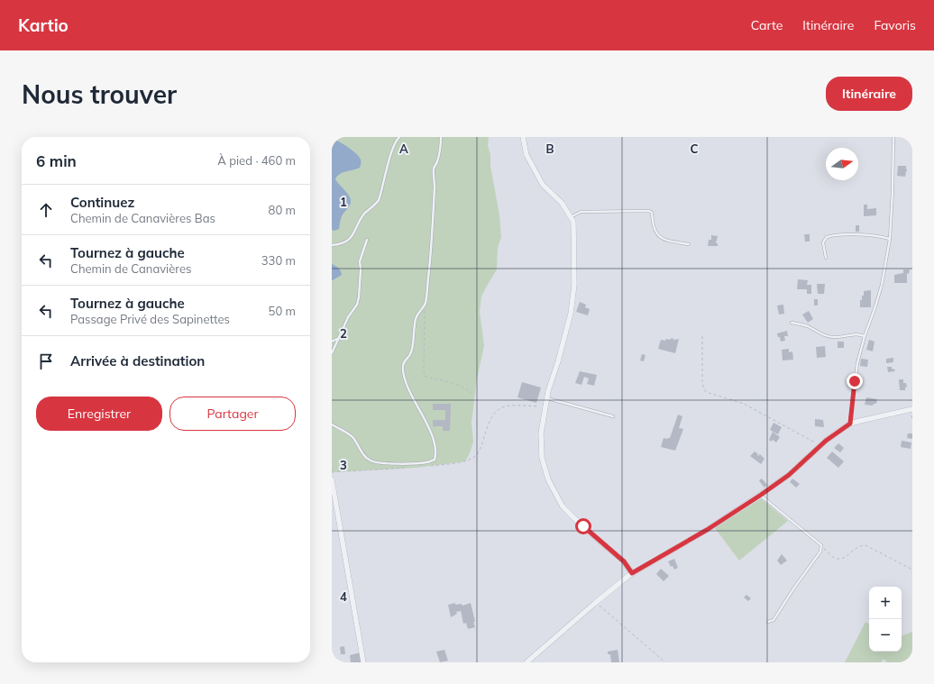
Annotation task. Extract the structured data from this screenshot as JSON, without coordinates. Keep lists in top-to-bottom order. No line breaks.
{"north":"right","page":{"header":"Kartio","nav":["Carte","Itinéraire","Favoris"],"buttons":["Itinéraire",["Enregistrer","Partager"]],"title":"Nous trouver","heading":["6 min","À pied · 460 m"],"list":[["Continuez","Chemin de Canavières Bas","80 m"],["Tournez à gauche","Chemin de Canavières","330 m"],["Tournez à gauche","Passage Privé des Sapinettes","50 m"],"Arrivée à destination"],"map_buttons":["+","−"]},"grid":{"columns":["A","B","C"],"rows":["1","2","3","4"]}}
